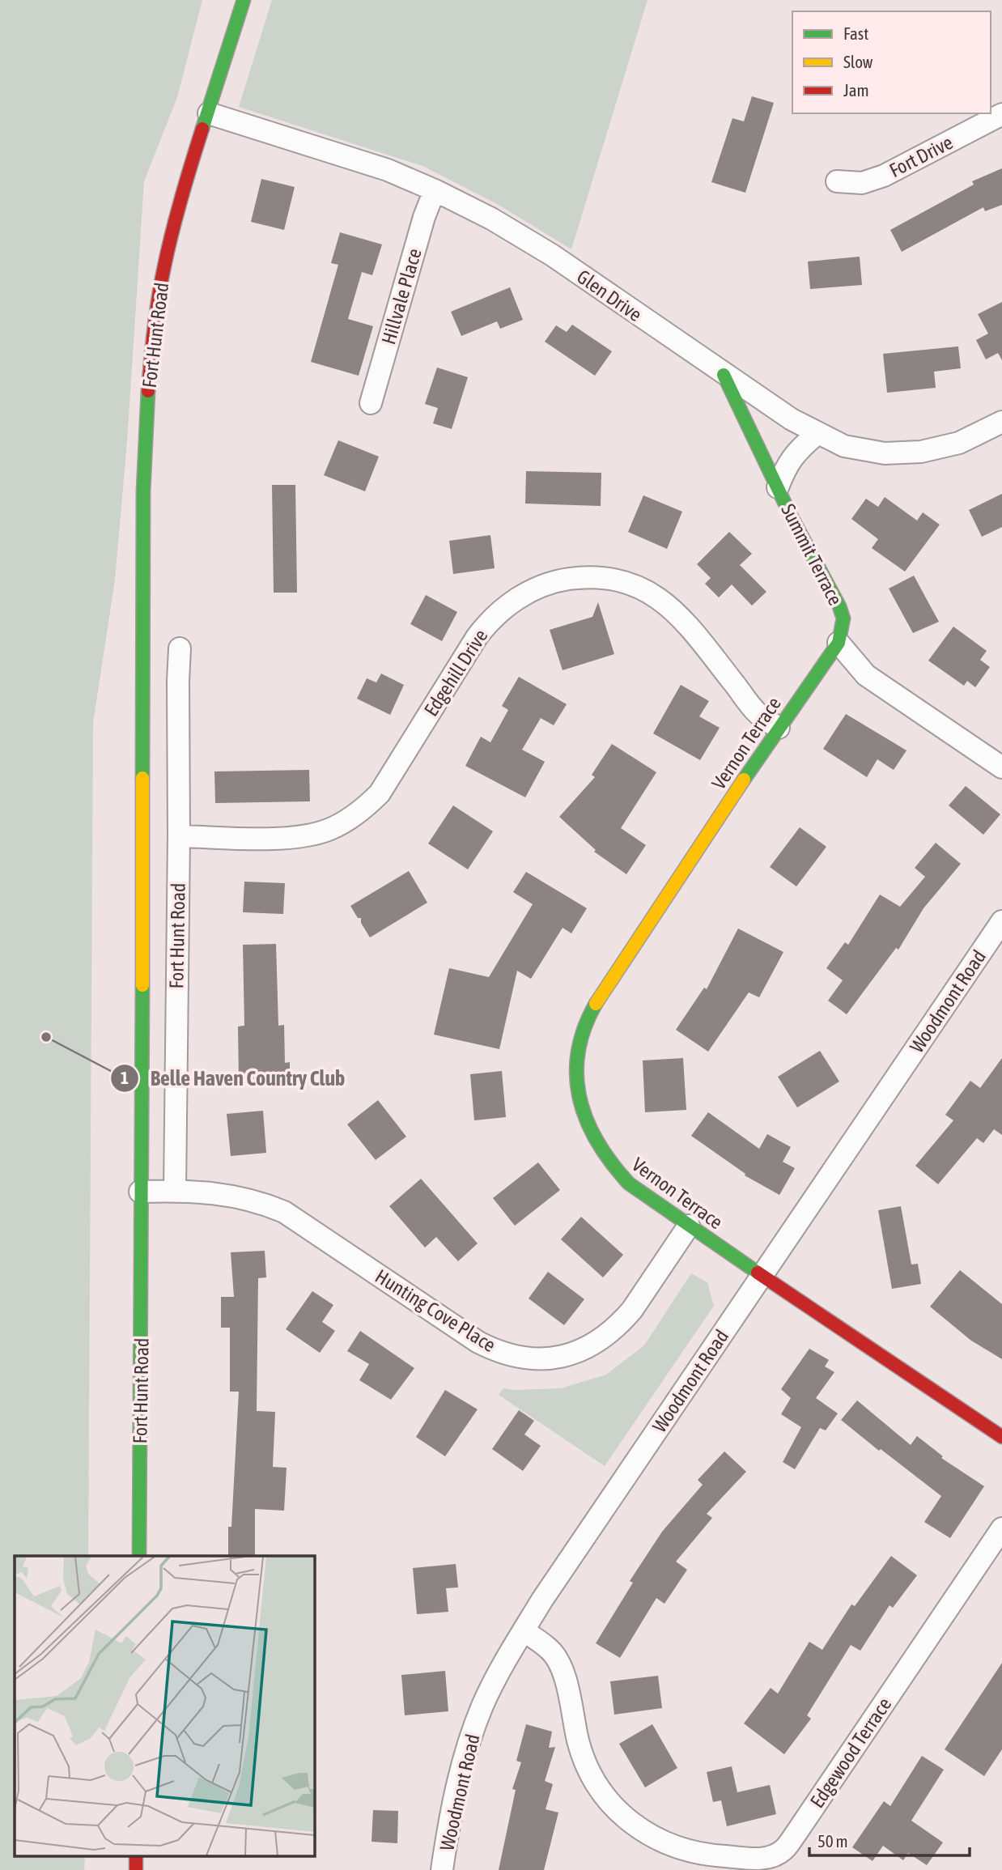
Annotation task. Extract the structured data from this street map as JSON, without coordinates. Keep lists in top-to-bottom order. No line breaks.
{"streets":{"main road":["Fort Hunt Road","Summit Terrace","Vernon Terrace"],"street":["Fort Drive","Glen Drive","Hillvale Place","Edgehill Drive","Woodmont Road","Hunting Cove Place","Edgewood Terrace"]},"crossings":[["Glen Drive","Hillvale Place"],["Glen Drive","Fort Hunt Road"],["Glen Drive","Summit Terrace"],["Fort Hunt Road","Edgehill Drive"],["Fort Hunt Road","Hunting Cove Place"],["Summit Terrace","Vernon Terrace"],["Edgehill Drive","Vernon Terrace"],["Vernon Terrace","Woodmont Road"],["Vernon Terrace","Hunting Cove Place"],["Woodmont Road","Edgewood Terrace"]],"places":["Belle Haven Country Club"],"legend":["Fast","Slow","Jam"],"scale_bar":"50 m"}
